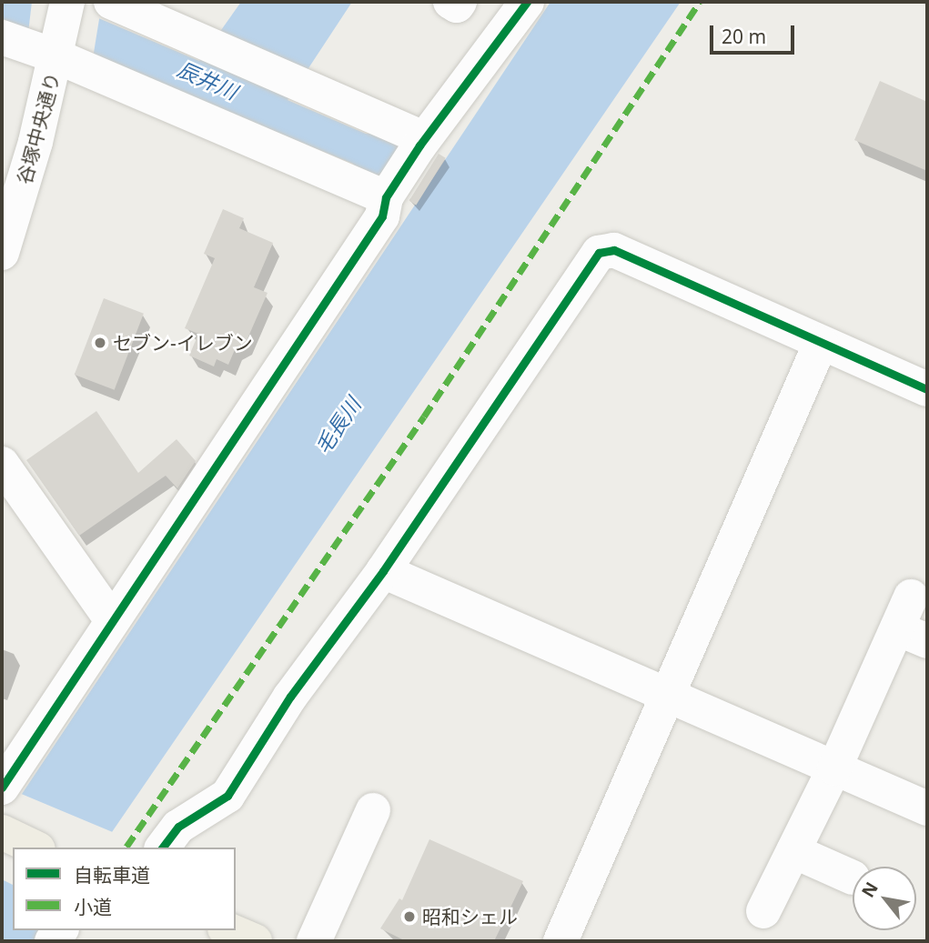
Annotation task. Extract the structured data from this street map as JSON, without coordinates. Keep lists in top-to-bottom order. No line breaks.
{"streets":{"street":["谷塚中央通り"]},"water":["辰井川","毛長川"],"places":["セブン-イレブン","昭和シェル"],"legend":["自転車道","小道"],"scale_bar":"20 m","north":"top left"}
